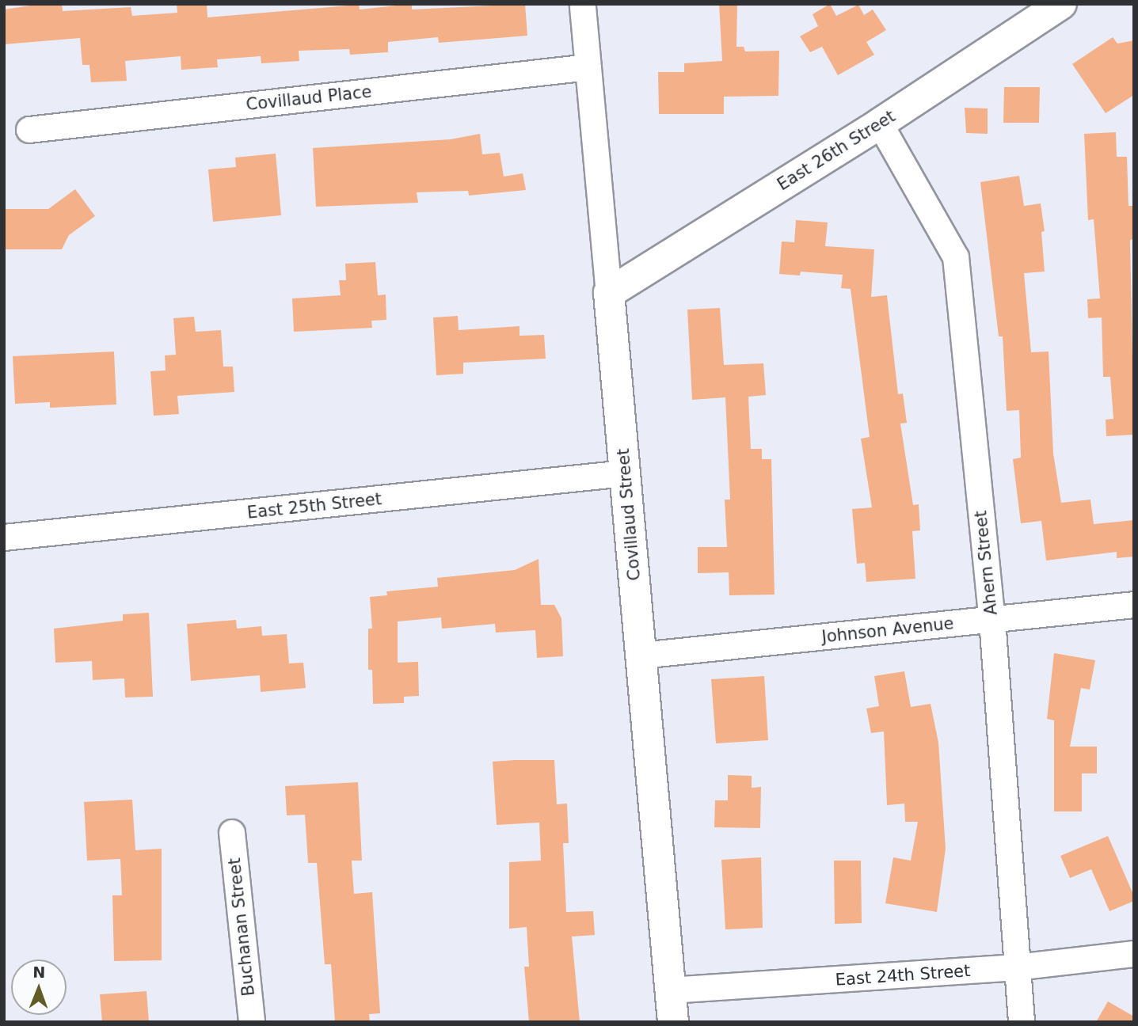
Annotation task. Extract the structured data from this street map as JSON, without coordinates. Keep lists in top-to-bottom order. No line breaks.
{"streets":{"street":["Covillaud Place","East 26th Street","East 25th Street","Covillaud Street","Ahern Street","Johnson Avenue","Buchanan Street","East 24th Street"]},"crossings":[["Covillaud Place","Covillaud Street"],["East 26th Street","Covillaud Street"],["East 26th Street","Ahern Street"],["East 25th Street","Covillaud Street"],["Covillaud Street","Johnson Avenue"],["Covillaud Street","East 24th Street"],["Ahern Street","Johnson Avenue"],["Ahern Street","East 24th Street"]],"north":"top"}
